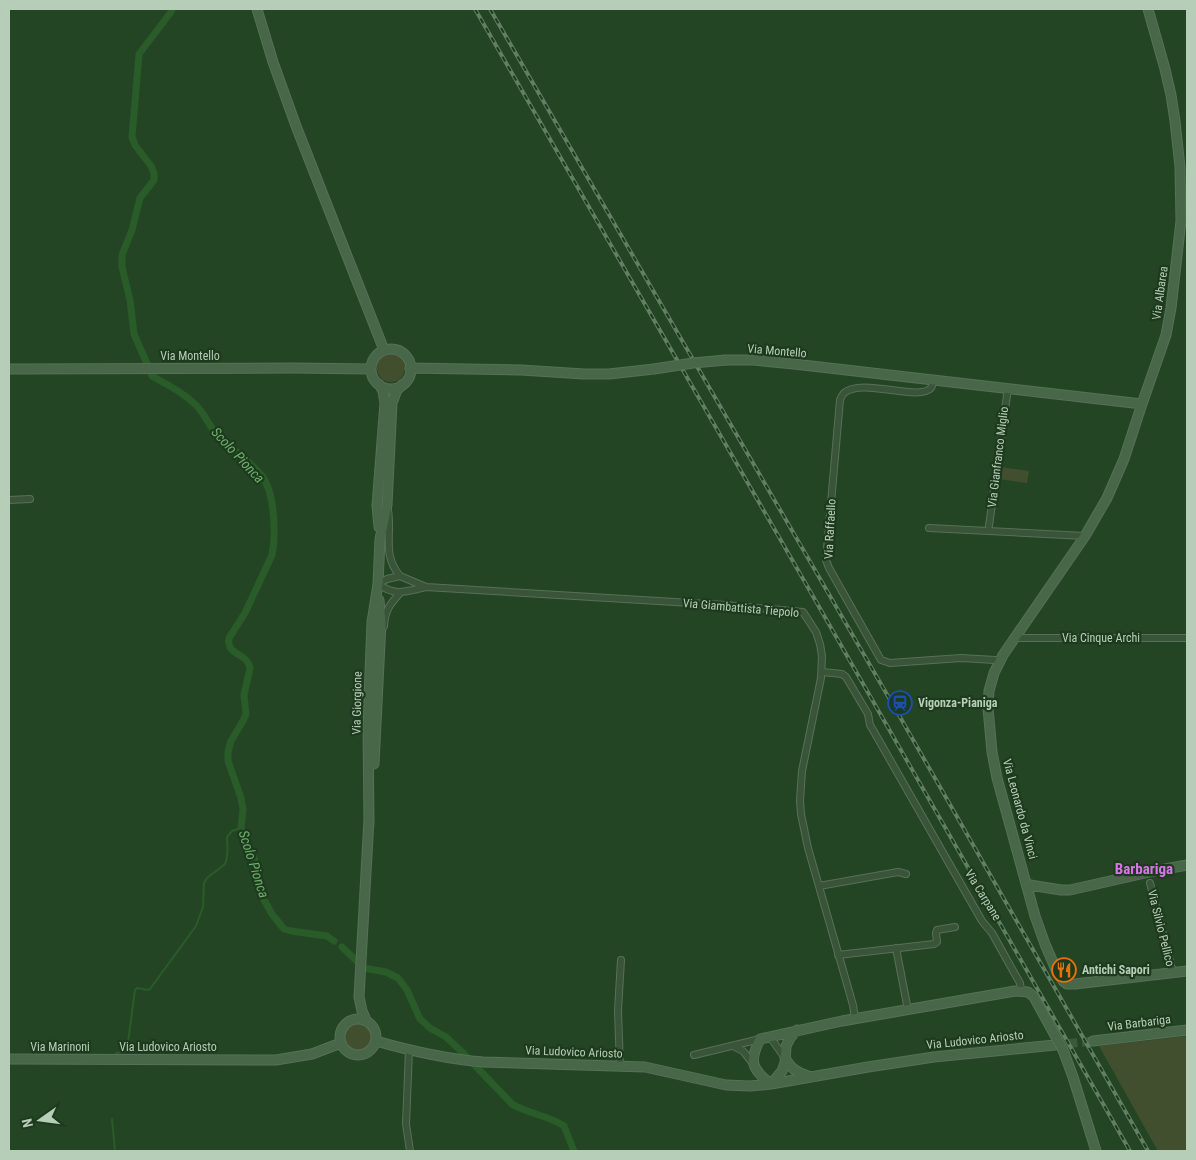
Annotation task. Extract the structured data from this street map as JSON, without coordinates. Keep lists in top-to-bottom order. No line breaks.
{"streets":{"street":["Via Albarea","Via Montello","Via Gianfranco Miglio","Via Raffaello","Via Giambattista Tiepolo","Via Cinque Archi","Via Giorgione","Via Leonardo da Vinci","Via Carpane","Via Silvio Pellico","Via Barbariga","Via Ludovico Ariosto","Via Marinoni"]},"crossings":[["Via Albarea","Via Montello"],["Via Albarea","Via Leonardo da Vinci"],["Via Montello","Via Gianfranco Miglio"],["Via Montello","Via Raffaello"],["Via Montello","Via Giorgione"],["Via Raffaello","Via Leonardo da Vinci"],["Via Giambattista Tiepolo","Via Giorgione"],["Via Giambattista Tiepolo","Via Carpane"],["Via Cinque Archi","Via Leonardo da Vinci"],["Via Giorgione","Via Ludovico Ariosto"],["Via Leonardo da Vinci","Via Silvio Pellico"],["Via Carpane","Via Ludovico Ariosto"],["Via Ludovico Ariosto","Via Marinoni"]],"districts":["Barbariga"],"water":["Scolo Pionca"],"places":{"station":["Vigonza-Pianiga"],"restaurant":["Antichi Sapori"]},"north":"left"}
